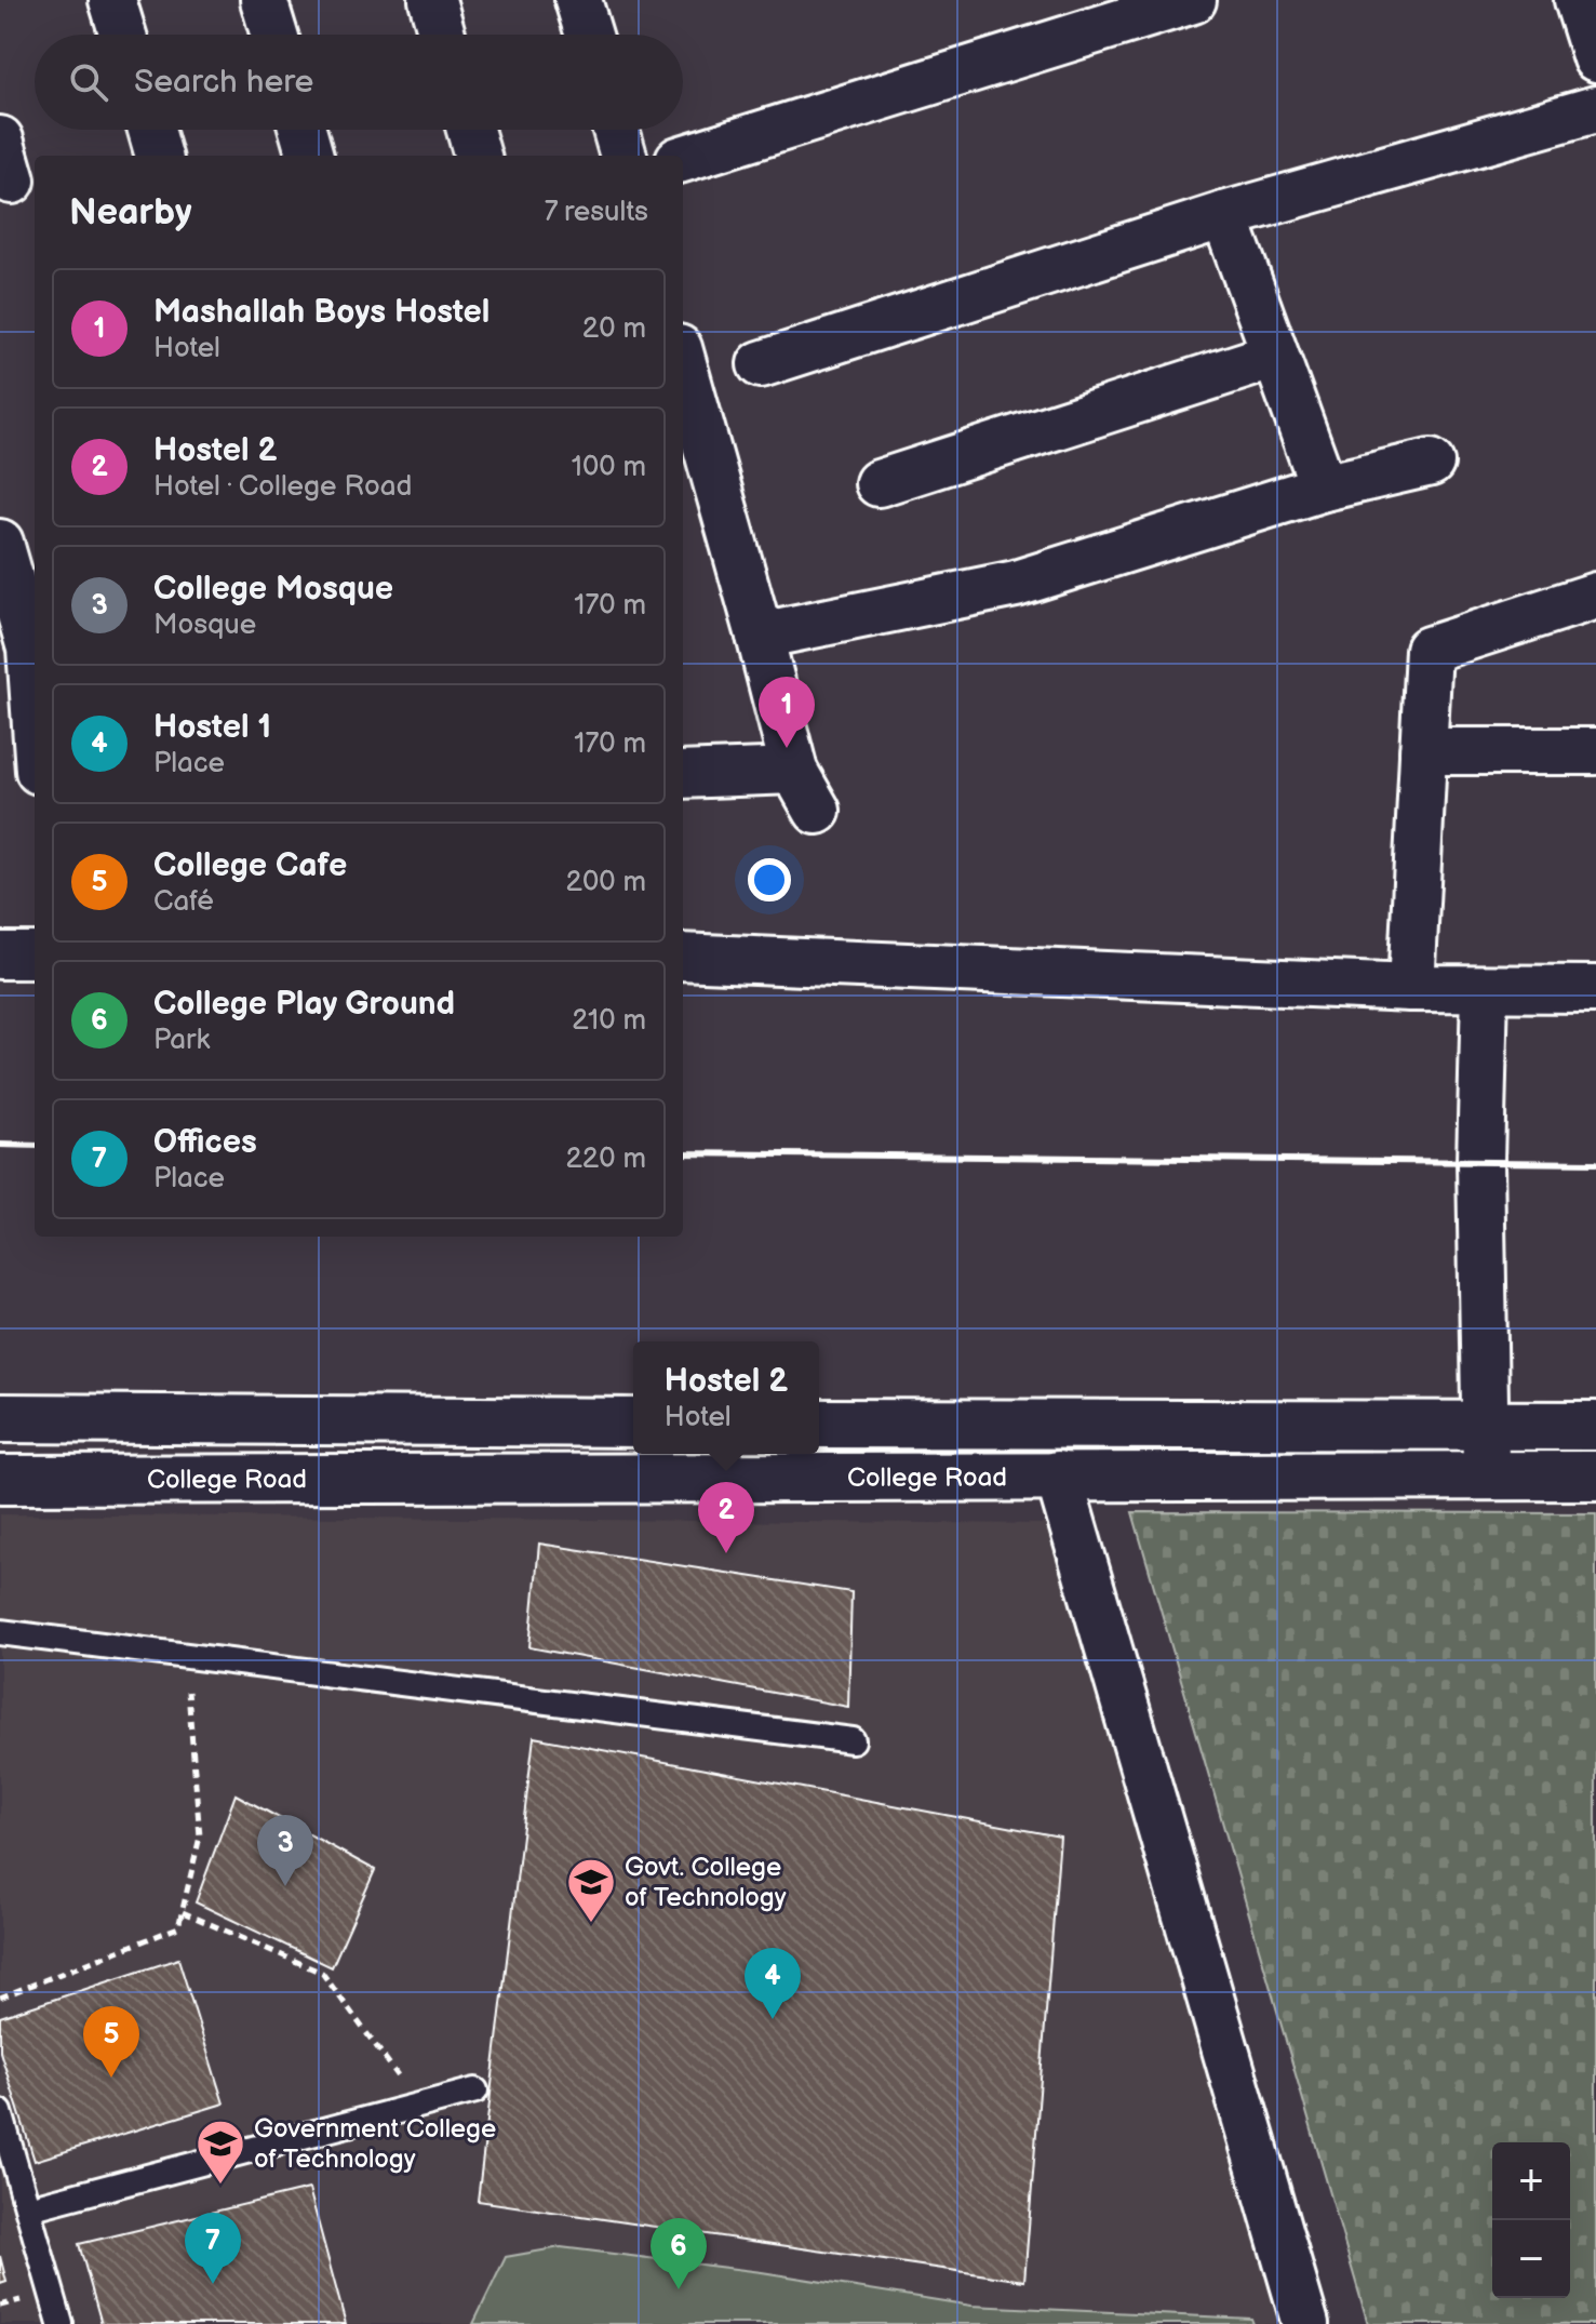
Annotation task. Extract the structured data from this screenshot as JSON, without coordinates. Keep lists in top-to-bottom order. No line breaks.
{"streets":{"main road":["College Road"]},"places":{"school or university":["Govt. College of Technology","Government College of Technology"]},"page":{"search":"Search here","heading":["Nearby","7 results"],"list":[{"mark":"1","name":"Mashallah Boys Hostel","note":"Hotel","value":"20 m"},{"mark":"2","name":"Hostel 2","note":"Hotel · College Road","value":"100 m"},{"mark":"3","name":"College Mosque","note":"Mosque","value":"170 m"},{"mark":"4","name":"Hostel 1","note":"Place","value":"170 m"},{"mark":"5","name":"College Cafe","note":"Café","value":"200 m"},{"mark":"6","name":"College Play Ground","note":"Park","value":"210 m"},{"mark":"7","name":"Offices","note":"Place","value":"220 m"}],"pins":["1","2","3","4","5","7","6"],"popup":["Hostel 2","Hotel"],"map_buttons":["+","−"]}}
